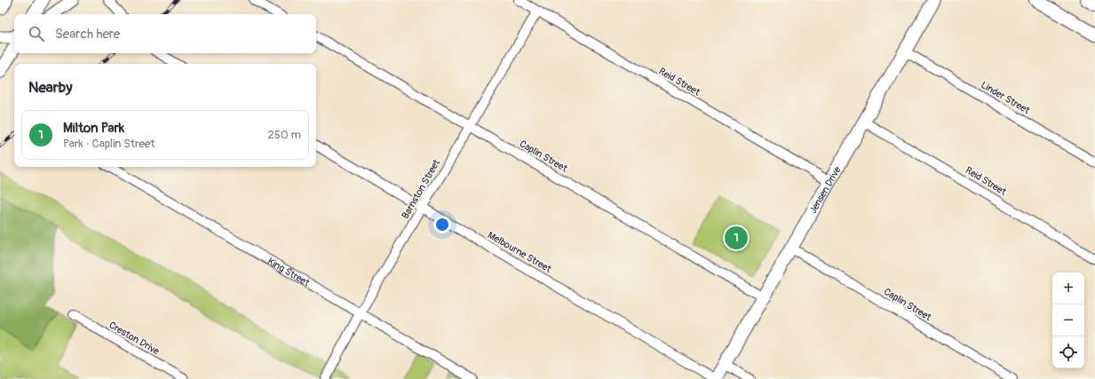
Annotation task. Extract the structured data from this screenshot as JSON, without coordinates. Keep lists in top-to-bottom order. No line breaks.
{"streets":{"main road":["Jensen Drive"],"street":["Reid Street","Linder Street","Caplin Street","Barnston Street","Melbourne Street","King Street","Creston Drive"]},"crossings":[["Reid Street","Barnston Street"],["Reid Street","Jensen Drive"],["Linder Street","Jensen Drive"],["Caplin Street","Barnston Street"],["Caplin Street","Jensen Drive"],["Barnston Street","Melbourne Street"],["Barnston Street","King Street"],["Jensen Drive","Melbourne Street"]],"page":{"search":"Search here","heading":"Nearby","list":[{"mark":"1","name":"Milton Park","note":"Park · Caplin Street","value":"250 m"}],"pins":"1","map_buttons":["+","−"]}}
